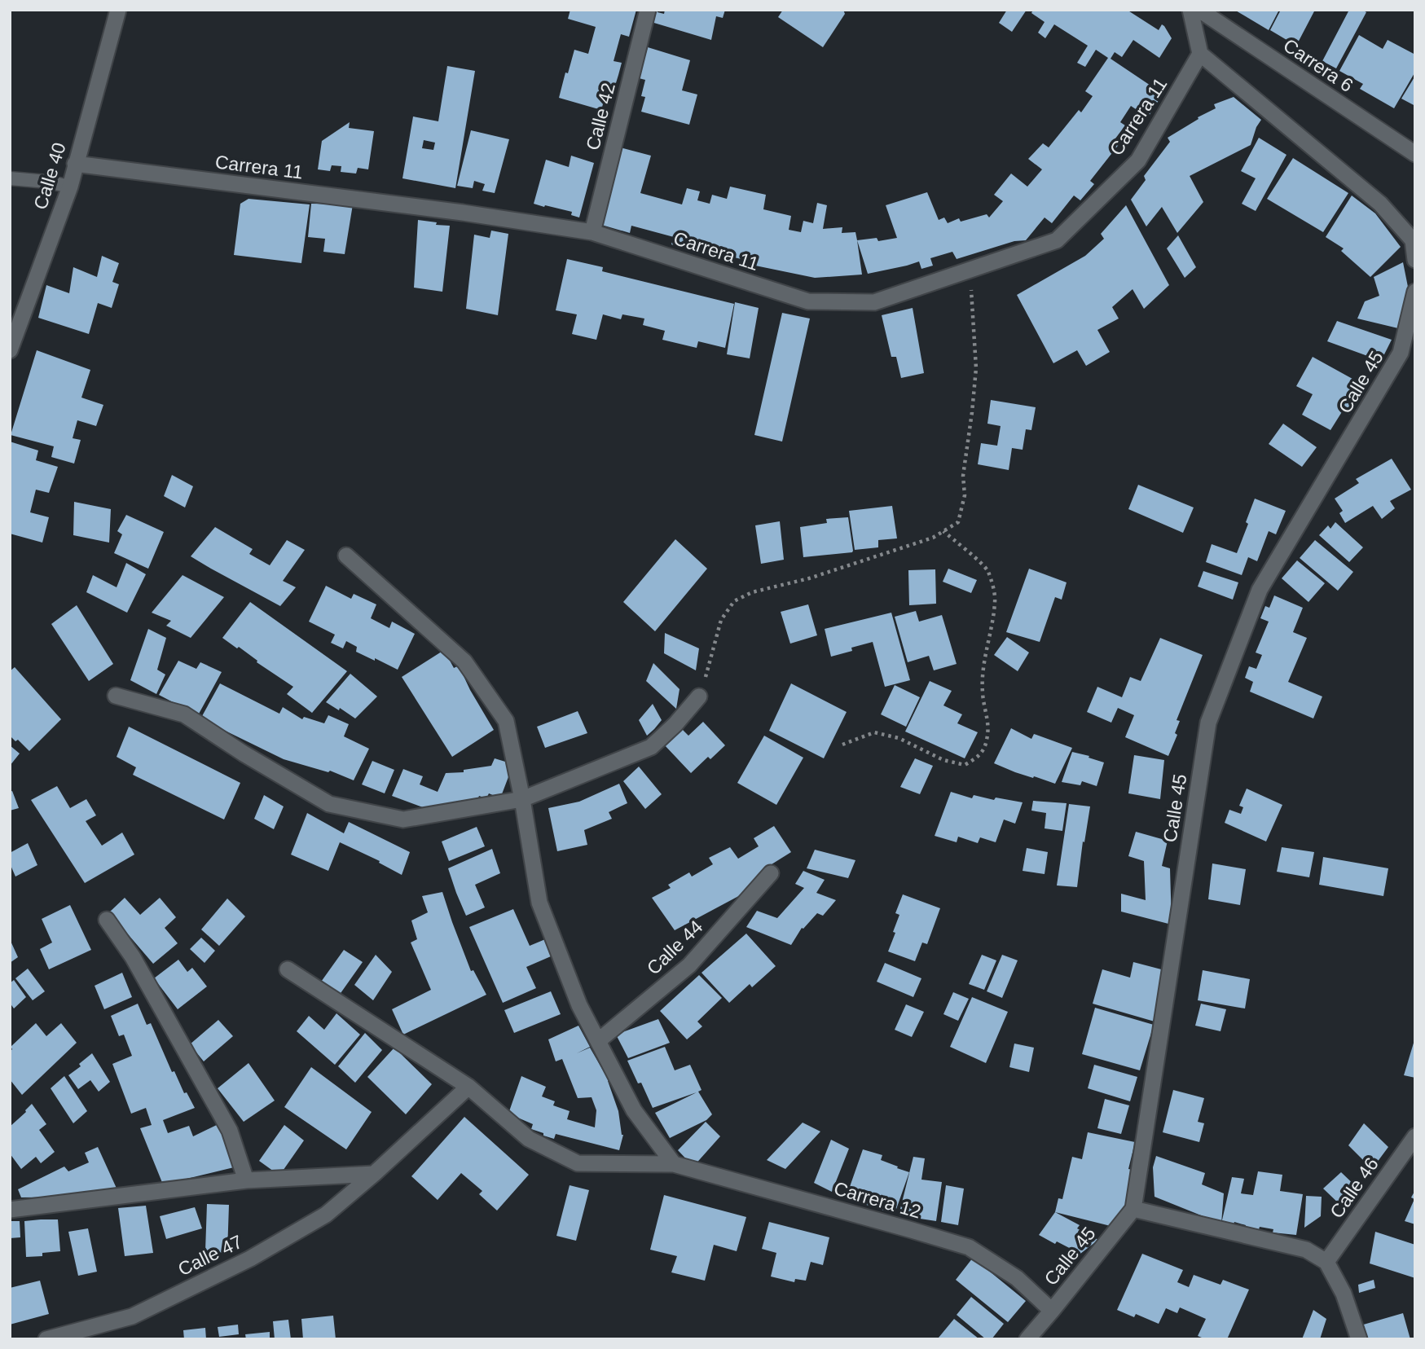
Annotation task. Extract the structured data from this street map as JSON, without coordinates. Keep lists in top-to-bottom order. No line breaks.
{"streets":{"street":["Carrera 6","Calle 42","Carrera 11","Calle 40","Calle 45","Calle 44","Calle 46","Carrera 12","Calle 47"]},"crossings":[["Calle 42","Carrera 11"],["Carrera 11","Calle 40"],["Calle 45","Carrera 12"],["Carrera 12","Calle 47"]]}
